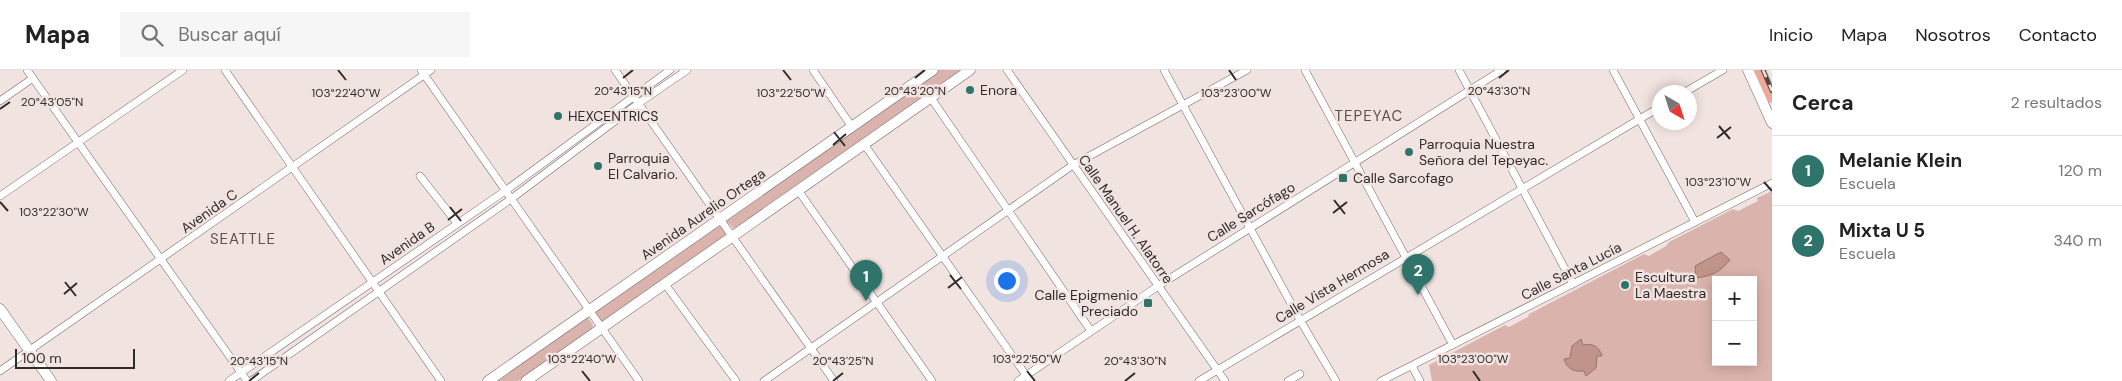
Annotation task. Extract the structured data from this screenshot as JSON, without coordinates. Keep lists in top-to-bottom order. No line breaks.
{"streets":{"main road":["Avenida Aurelio Ortega"],"street":["Avenida C","Calle Sarcófago","Calle Manuel H. Alatorre","Avenida B","Calle Santa Lucía","Calle Vista Hermosa"]},"crossings":[["Calle Sarcófago","Calle Manuel H. Alatorre"],["Calle Manuel H. Alatorre","Calle Vista Hermosa"]],"districts":["TEPEYAC","SEATTLE"],"places":{"other":["Enora","HEXCENTRICS","Parroquia Nuestra Señora del Tepeyac.","Parroquia El Calvario.","Escultura La Maestra"],"transit":["Calle Sarcofago","Calle Epigmenio Preciado"]},"scale_bar":"100 m","north":"bottom right","page":{"header":"Mapa","search":"Buscar aquí","nav":["Inicio","Mapa","Nosotros","Contacto"],"heading":["Cerca","2 resultados"],"list":[{"mark":"1","name":"Melanie Klein","note":"Escuela","value":"120 m"},{"mark":"2","name":"Mixta U 5","note":"Escuela","value":"340 m"}],"pins":["2","1"],"map_buttons":["+","−"],"scale":"100 m"},"coordinates":["20°43'15\"N","20°43'20\"N","20°43'30\"N","103°22'40\"W","103°22'50\"W","103°23'00\"W","20°43'05\"N","103°23'10\"W","103°22'30\"W","20°43'25\"N"]}
